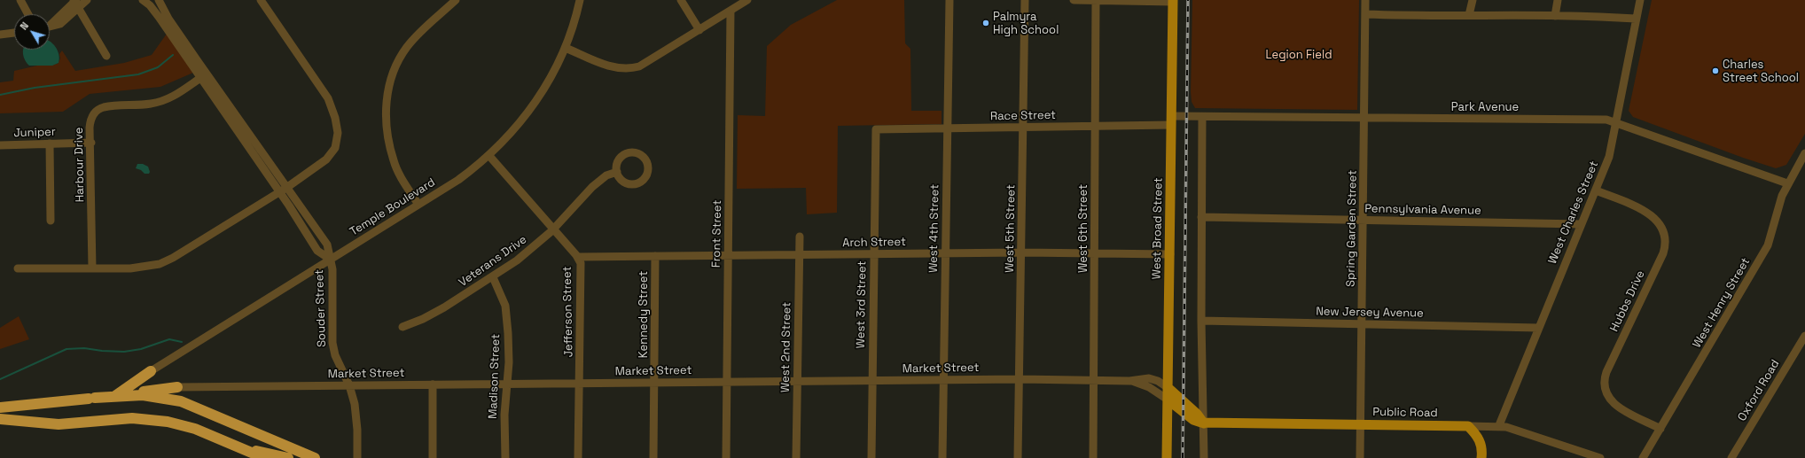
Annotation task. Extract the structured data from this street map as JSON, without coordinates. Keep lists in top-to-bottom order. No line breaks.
{"streets":{"main road":["West Broad Street","Public Road"],"street":["Park Avenue","Race Street","Juniper","Harbour Drive","Temple Boulevard","Pennsylvania Avenue","West Charles Street","West 4th Street","West 5th Street","West 6th Street","Spring Garden Street","Front Street","Arch Street","Veterans Drive","Hubbs Drive","West Henry Street","West 3rd Street","Souder Street","Jefferson Street","New Jersey Avenue","Kennedy Street","West 2nd Street","Market Street","Madison Street","Oxford Road"]},"crossings":[["Park Avenue","Race Street"],["Park Avenue","West Charles Street"],["Park Avenue","West Broad Street"],["Park Avenue","Spring Garden Street"],["Park Avenue","West Henry Street"],["Race Street","West 4th Street"],["Race Street","West 5th Street"],["Race Street","West 6th Street"],["Race Street","West Broad Street"],["Race Street","West 3rd Street"],["Juniper","Harbour Drive"],["Temple Boulevard","Souder Street"],["Temple Boulevard","Jefferson Street"],["Pennsylvania Avenue","West Charles Street"],["Pennsylvania Avenue","Spring Garden Street"],["West Charles Street","Hubbs Drive"],["West Charles Street","New Jersey Avenue"],["West Charles Street","Public Road"],["West 4th Street","Arch Street"],["West 4th Street","Market Street"],["West 5th Street","Arch Street"],["West 5th Street","Market Street"],["West 6th Street","Arch Street"],["West 6th Street","Market Street"],["West Broad Street","Arch Street"],["West Broad Street","Market Street"],["West Broad Street","Public Road"],["Spring Garden Street","New Jersey Avenue"],["Spring Garden Street","Public Road"],["Front Street","Arch Street"],["Front Street","Market Street"],["Arch Street","West 3rd Street"],["Arch Street","Jefferson Street"],["Arch Street","Kennedy Street"],["Arch Street","West 2nd Street"],["Veterans Drive","Jefferson Street"],["Veterans Drive","Madison Street"],["Hubbs Drive","West Henry Street"],["West 3rd Street","Market Street"],["Souder Street","Market Street"],["Jefferson Street","Market Street"],["Kennedy Street","Market Street"],["West 2nd Street","Market Street"],["Market Street","Madison Street"],["Market Street","Public Road"]],"parks":["Legion Field"],"places":["Palmyra High School","Charles Street School"],"north":"top left"}
